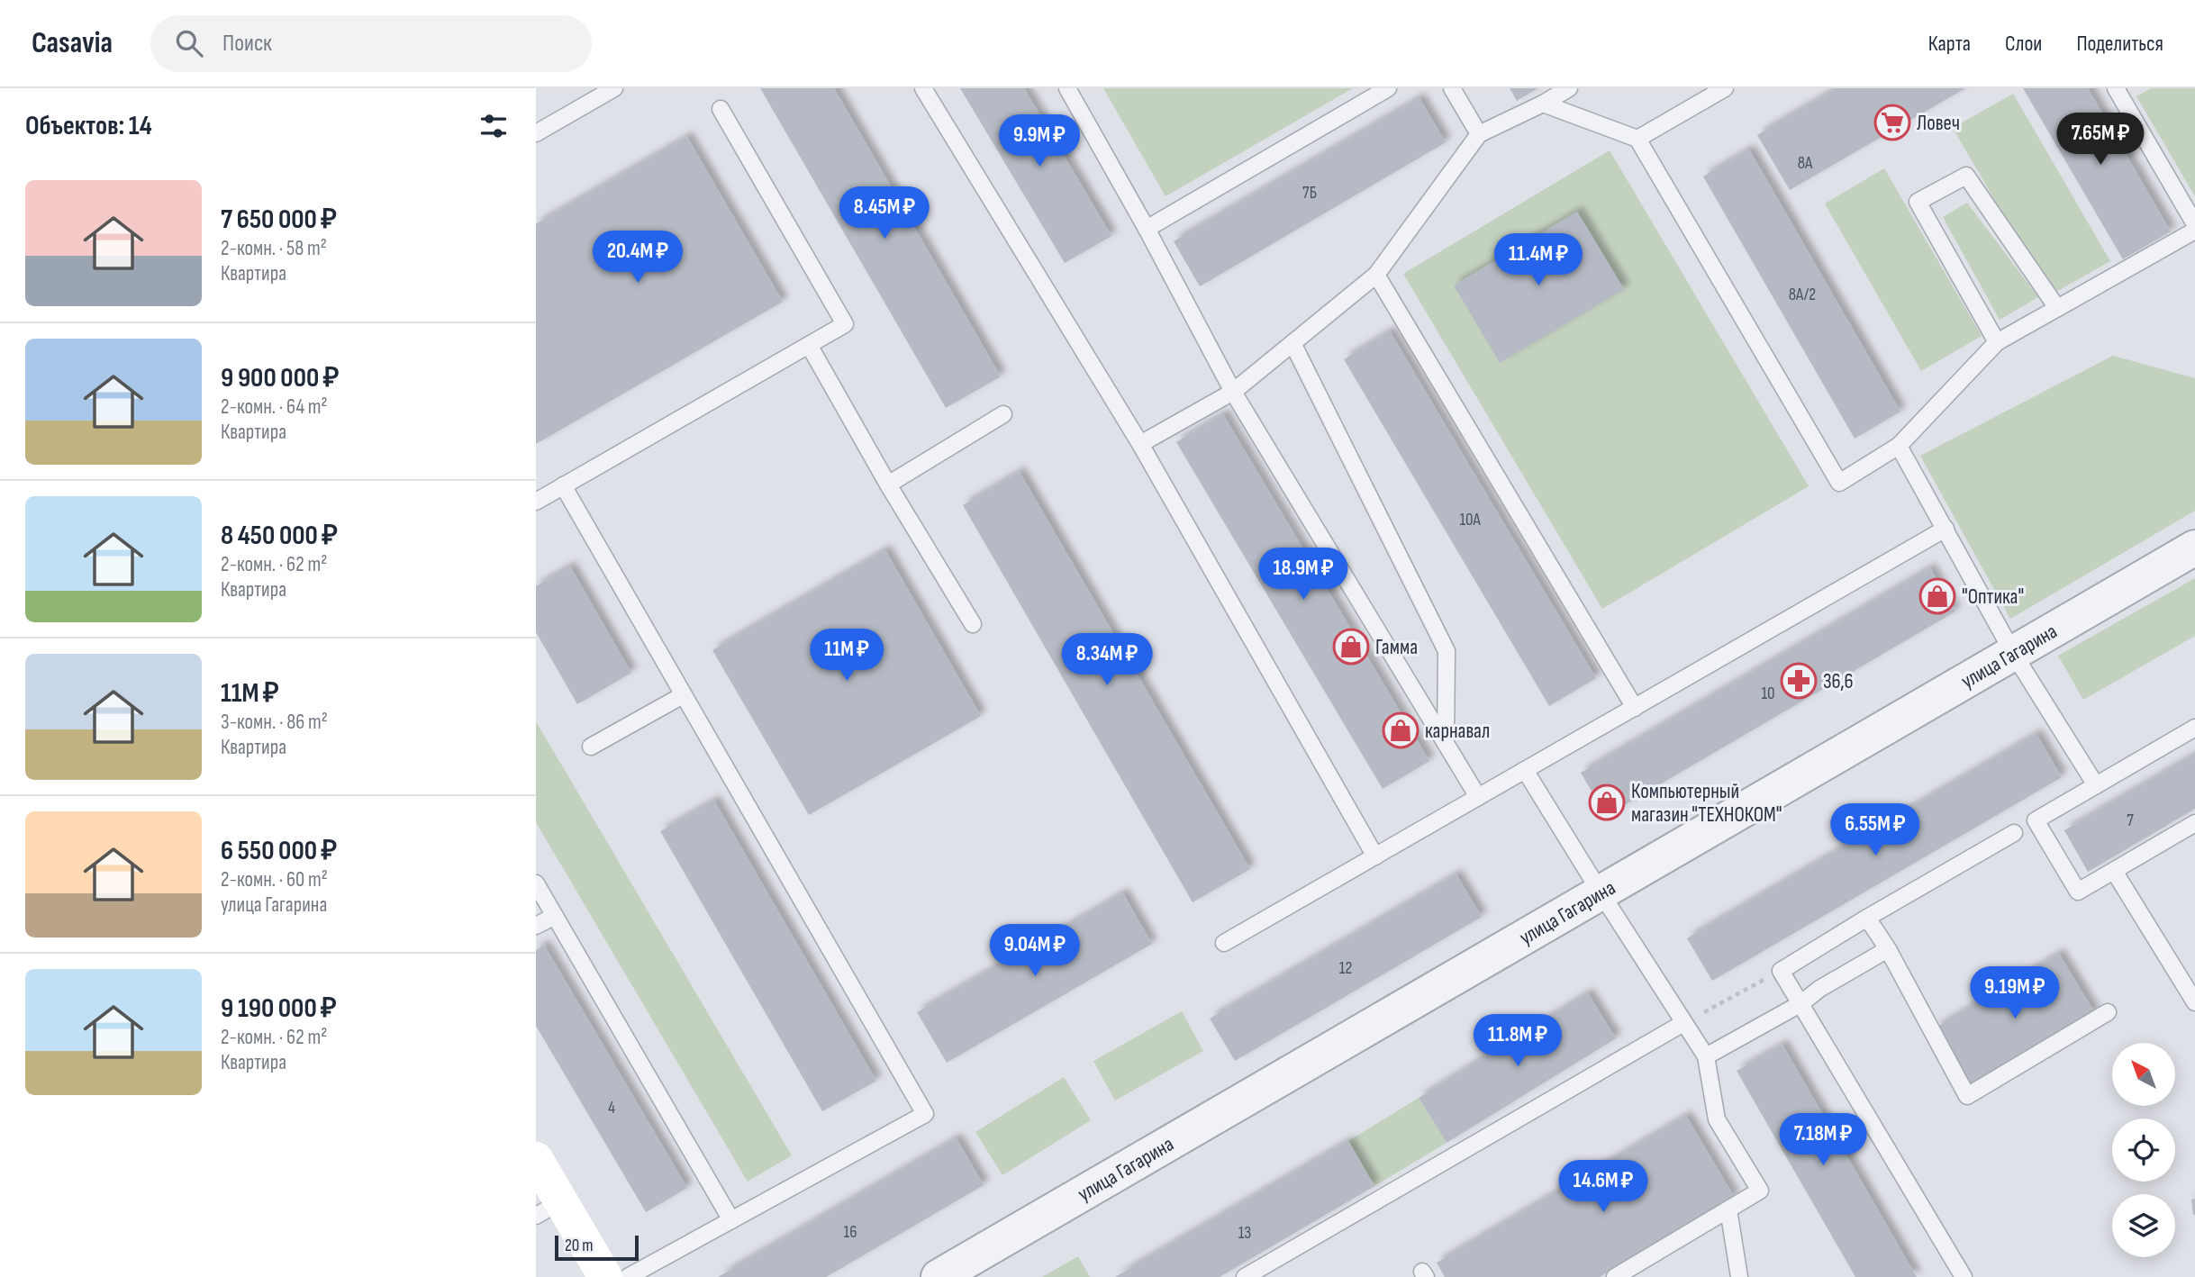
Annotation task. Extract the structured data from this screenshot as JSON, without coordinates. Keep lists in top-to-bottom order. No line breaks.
{"streets":{"street":["улица Гагарина"]},"places":{"supermarket":["Ловеч"],"shop":["\"Оптика\"","Гамма","карнавал","Компьютерный магазин \"ТЕХНОКОМ\""],"pharmacy":["36,6"]},"house_numbers":["8А","7Б","8А/2","10А","10","7","12","4","16","13"],"scale_bar":"20 m","north":"top left","page":{"header":"Casavia","search":"Поиск","nav":["Карта","Слои","Поделиться"],"heading":"Объектов: 14","price":["7.65M ₽","9.9M ₽","8.45M ₽","20.4M ₽","11.4M ₽","18.9M ₽","11M ₽","8.34M ₽","6.55M ₽","9.04M ₽","9.19M ₽","11.8M ₽","7.18M ₽","14.6M ₽"],"list":[{"name":"7 650 000 ₽","note":"2-комн. · 58 m² · Квартира"},{"name":"9 900 000 ₽","note":"2-комн. · 64 m² · Квартира"},{"name":"8 450 000 ₽","note":"2-комн. · 62 m² · Квартира"},{"name":"11M ₽","note":"3-комн. · 86 m² · Квартира"},{"name":"6 550 000 ₽","note":"2-комн. · 60 m² · улица Гагарина"},{"name":"9 190 000 ₽","note":"2-комн. · 62 m² · Квартира"}],"scale":"20 m"}}
